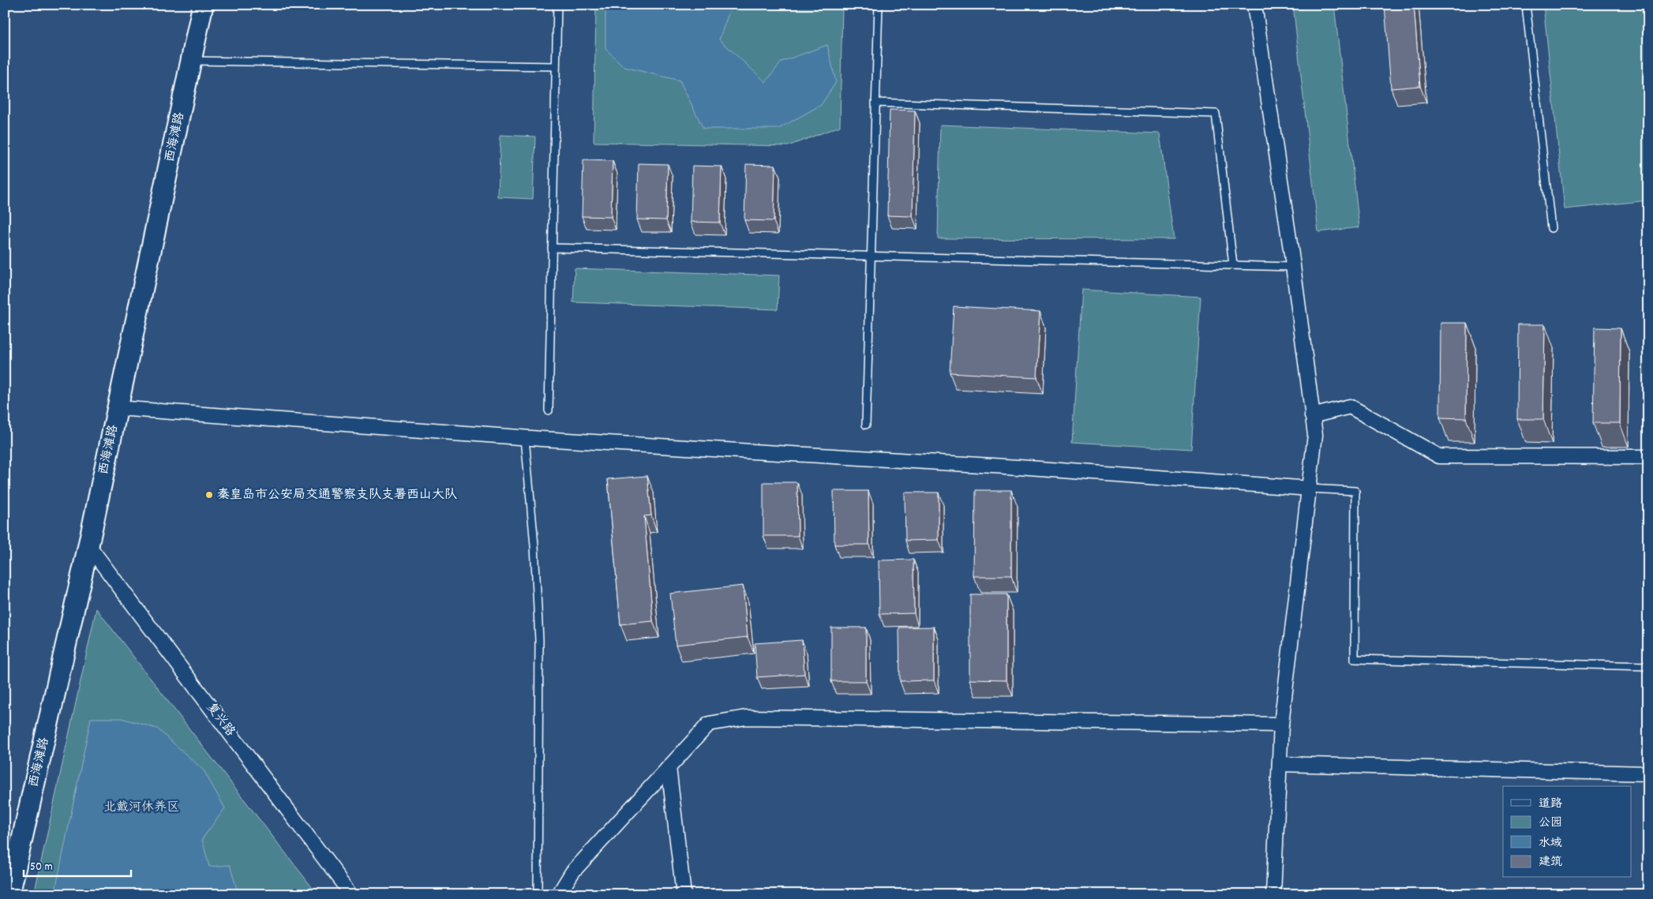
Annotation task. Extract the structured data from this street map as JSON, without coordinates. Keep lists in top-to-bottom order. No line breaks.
{"streets":{"main road":["西海滩路"],"street":["复兴路"]},"crossings":[["西海滩路","复兴路"]],"parks":["北戴河休养区"],"places":["秦皇岛市公安局交通警察支队支暑西山大队"],"legend":["道路","公园","水域","建筑"],"scale_bar":"50 m"}
